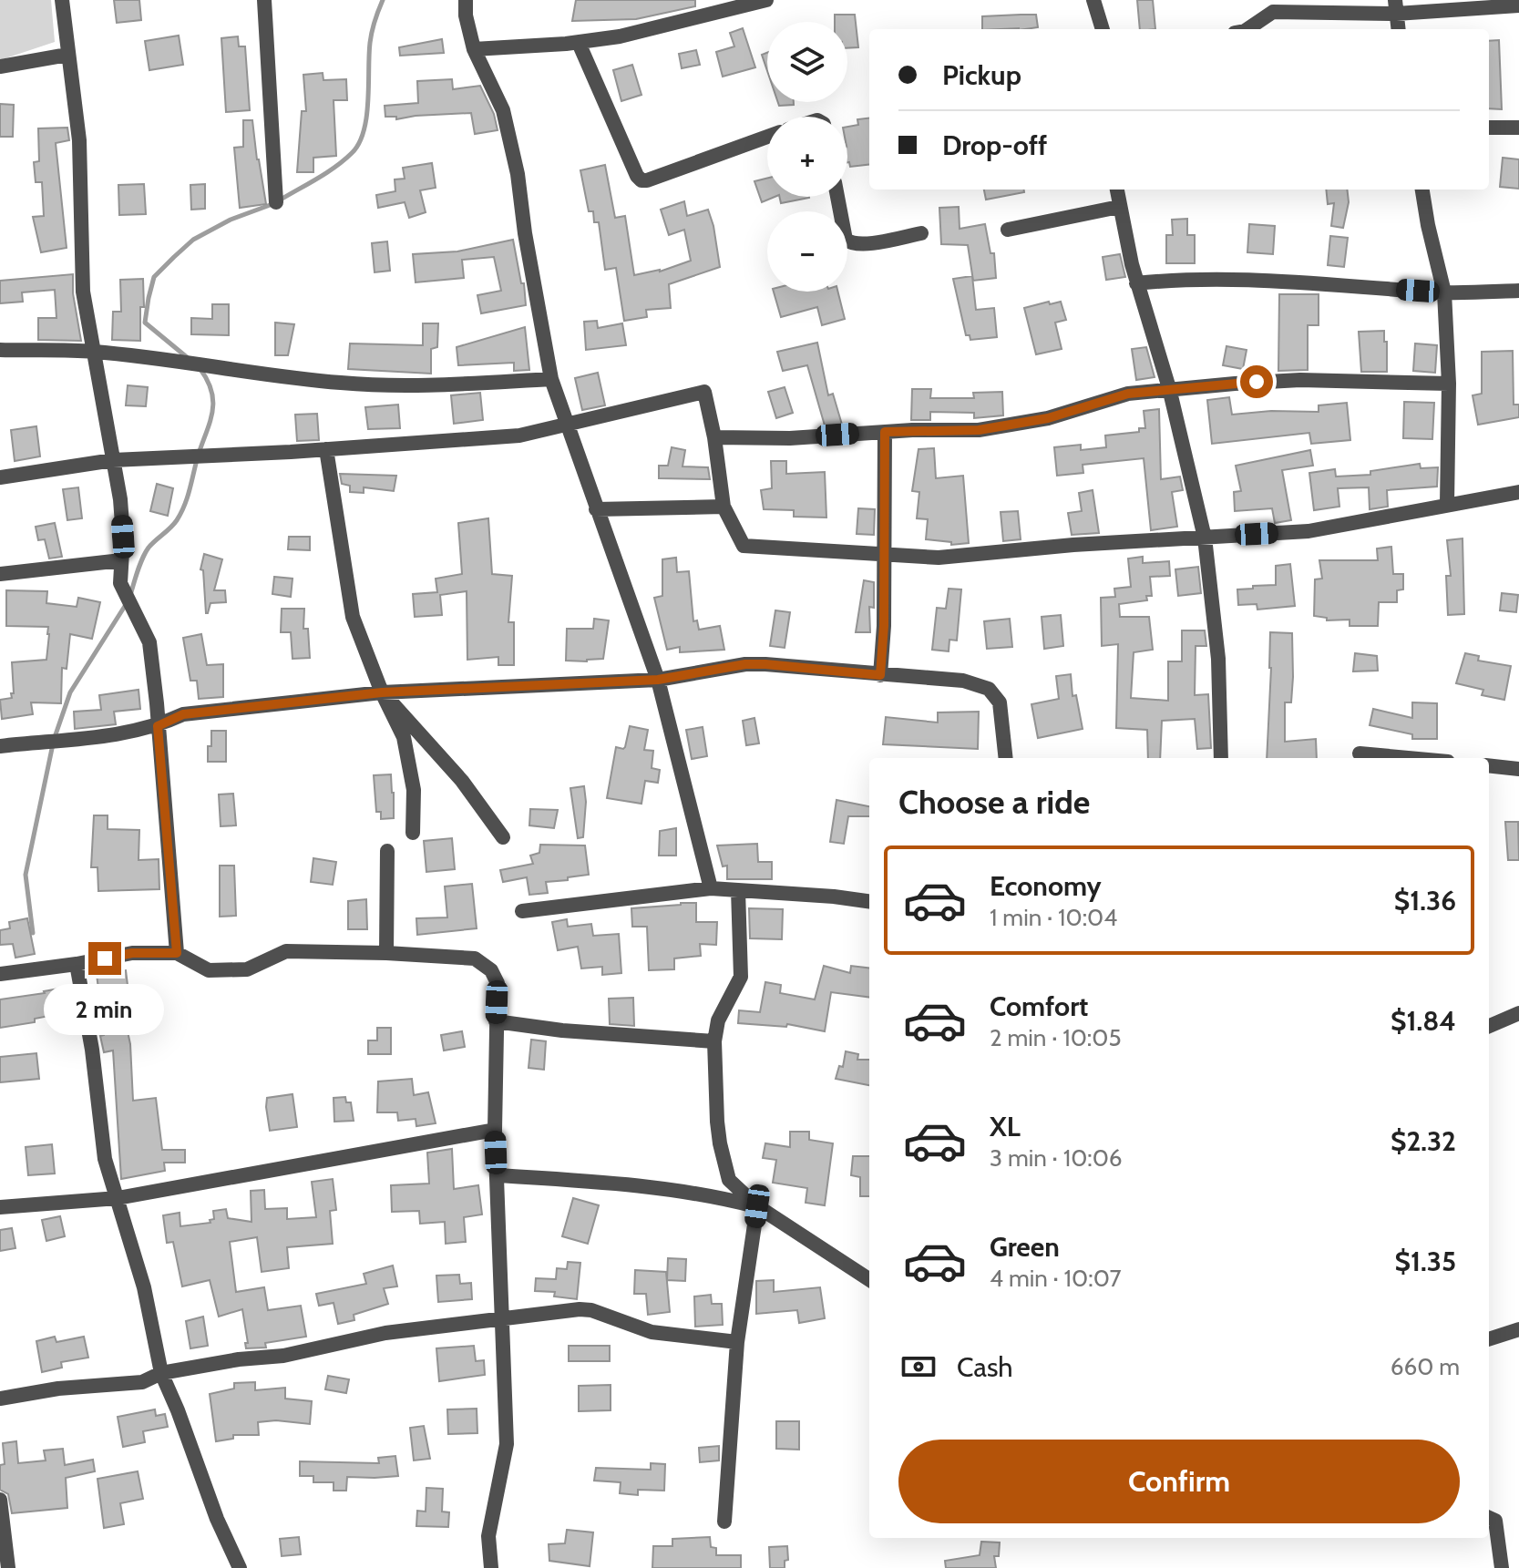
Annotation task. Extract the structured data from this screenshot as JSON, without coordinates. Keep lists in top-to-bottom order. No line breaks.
{"page":{"map_buttons":["+","−"],"banner":["Pickup","Drop-off"],"heading":"Choose a ride","list":[{"name":"Economy","note":"1 min · 10:04","value":"$1.36"},{"name":"Comfort","note":"2 min · 10:05","value":"$1.84"},{"name":"XL","note":"3 min · 10:06","value":"$2.32"},{"name":"Green","note":"4 min · 10:07","value":"$1.35"}],"bubble":"2 min","pay":["Cash","660 m"],"buttons":"Confirm"}}
